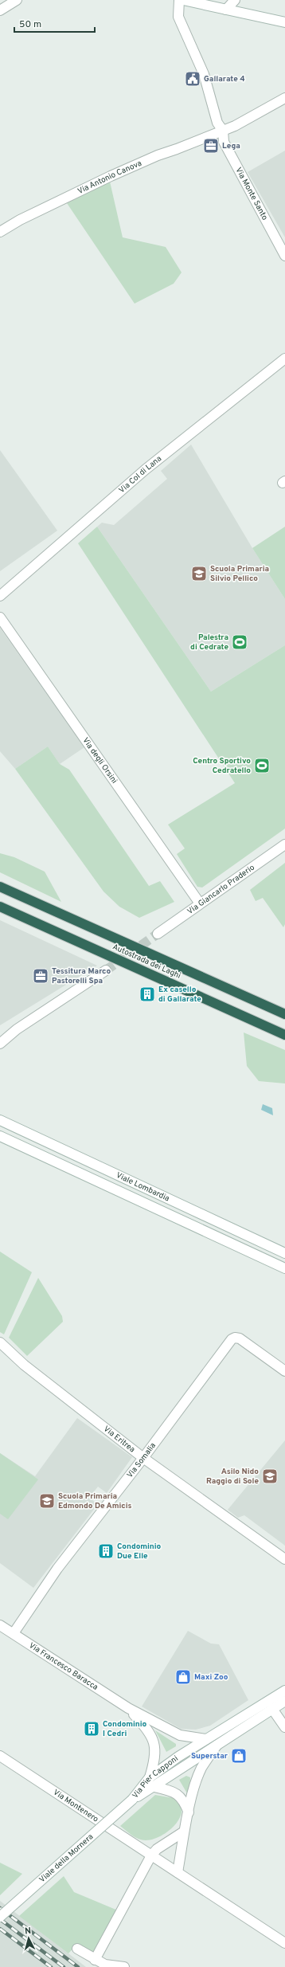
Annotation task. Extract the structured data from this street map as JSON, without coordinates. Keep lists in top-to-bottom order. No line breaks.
{"streets":{"highway":["Autostrada dei Laghi"],"street":["Via Antonio Canova","Via Monte Santo","Via Col di Lana","Via degli Orsini","Via Giancarlo Praderio","Viale Lombardia","Via Eritrea","Via Somalia","Via Francesco Baracca","Via Pier Capponi","Via Montenero","Viale della Mornera"]},"crossings":[["Via Antonio Canova","Via Monte Santo"],["Via degli Orsini","Via Giancarlo Praderio"],["Via Eritrea","Via Somalia"],["Via Somalia","Via Francesco Baracca"],["Via Francesco Baracca","Via Pier Capponi"],["Via Pier Capponi","Viale della Mornera"]],"places":{"public building":["Gallarate 4"],"office":["Lega","Tessitura Marco Pastorelli Spa"],"school or university":["Scuola Primaria Silvio Pellico","Asilo Nido Raggio di Sole","Scuola Primaria Edmondo De Amicis"],"sports":["Palestra di Cedrate","Centro Sportivo Cedratello"],"building":["Ex casello di Gallarate","Condominio Due Elle","Condominio I Cedri"],"shop":["Maxi Zoo","Superstar"]},"scale_bar":"50 m","north":"top"}
